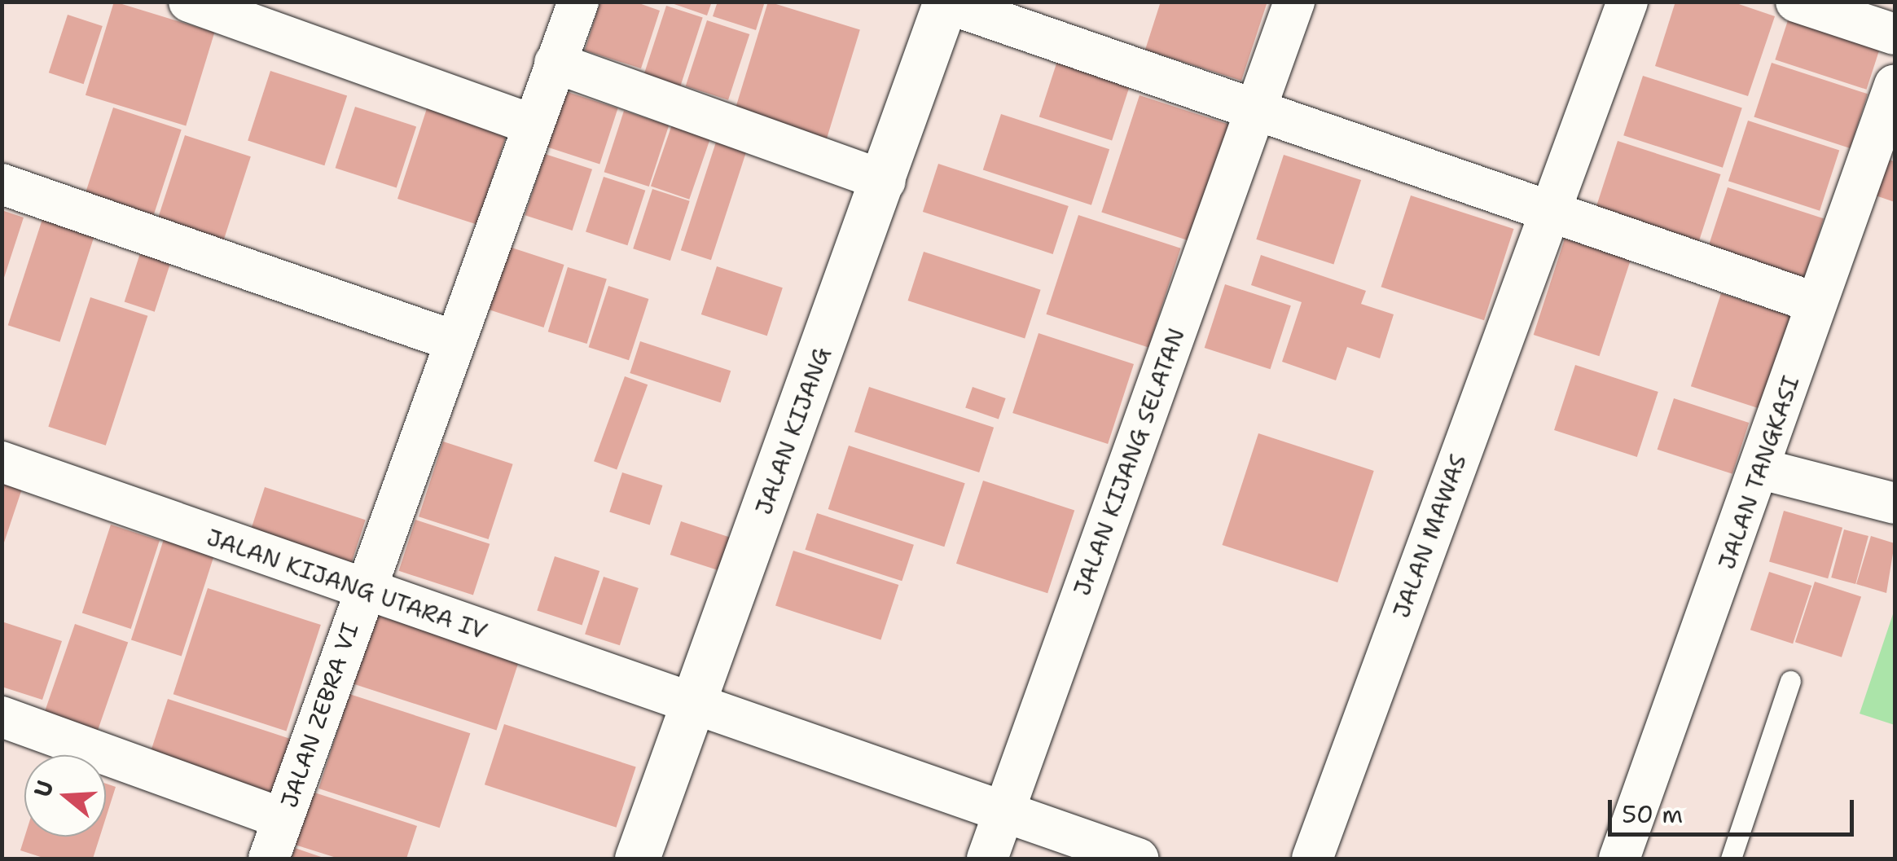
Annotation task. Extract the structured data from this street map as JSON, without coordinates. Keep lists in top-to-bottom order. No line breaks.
{"streets":{"street":["JALAN KIJANG","JALAN KIJANG SELATAN","JALAN TANGKASI","JALAN MAWAS","JALAN KIJANG UTARA IV","JALAN ZEBRA VI"]},"crossings":[["JALAN KIJANG","JALAN KIJANG UTARA IV"],["JALAN KIJANG UTARA IV","JALAN ZEBRA VI"]],"scale_bar":"50 m","north":"left"}
